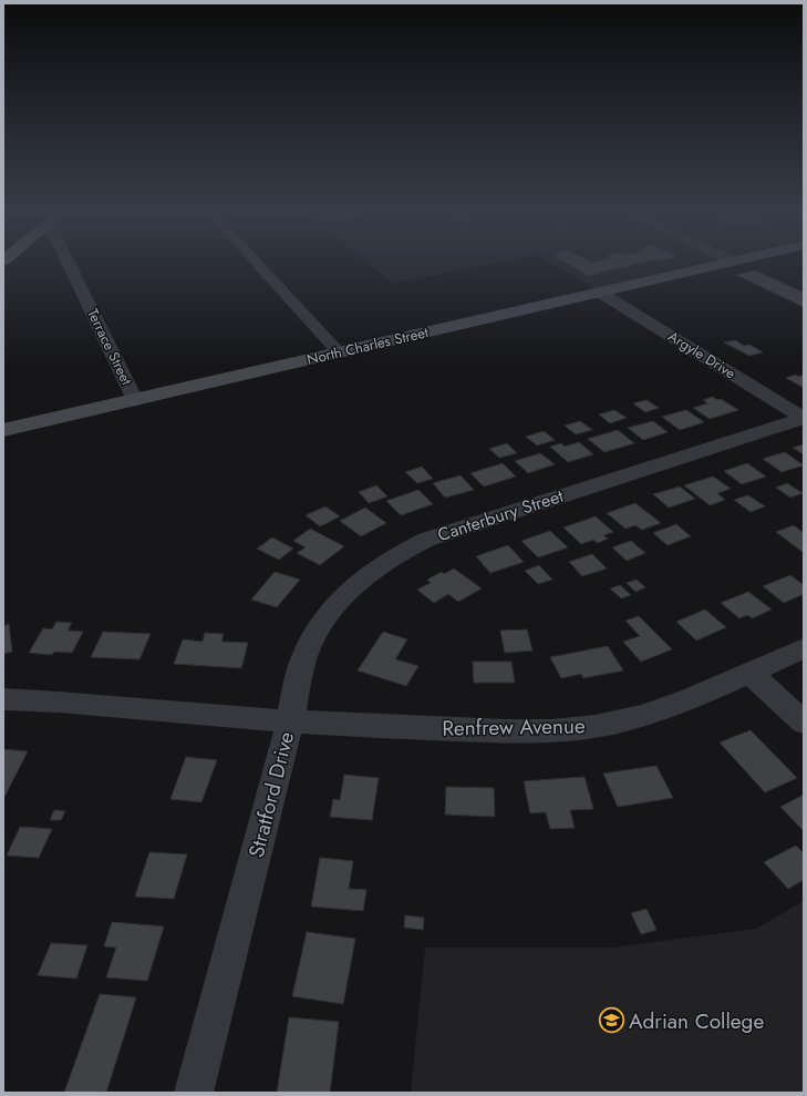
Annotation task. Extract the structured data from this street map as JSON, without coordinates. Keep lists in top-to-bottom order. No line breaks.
{"streets":{"street":["North Charles Street","Terrace Street","Argyle Drive","Canterbury Street","Renfrew Avenue","Stratford Drive"]},"crossings":[["North Charles Street","Terrace Street"],["North Charles Street","Argyle Drive"],["Argyle Drive","Canterbury Street"],["Canterbury Street","Renfrew Avenue"],["Canterbury Street","Stratford Drive"],["Renfrew Avenue","Stratford Drive"]],"places":{"school or university":["Adrian College"]}}
